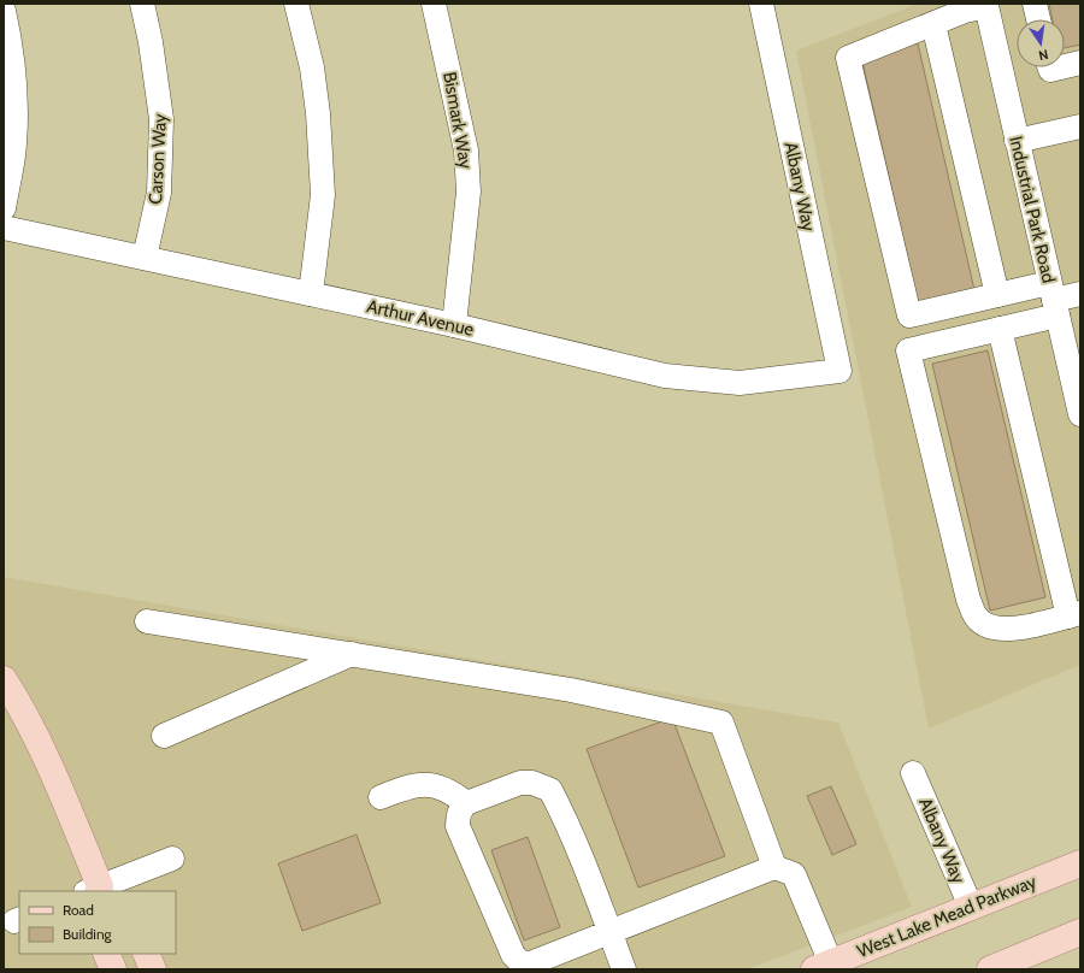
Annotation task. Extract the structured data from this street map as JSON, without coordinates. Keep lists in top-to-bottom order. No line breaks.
{"streets":{"main road":["West Lake Mead Parkway"],"street":["Bismark Way","Carson Way","Albany Way","Industrial Park Road","Arthur Avenue"]},"crossings":[["Bismark Way","Arthur Avenue"],["Carson Way","Arthur Avenue"],["Albany Way","Arthur Avenue"],["Albany Way","West Lake Mead Parkway"]],"legend":["Road","Building"],"north":"bottom"}
